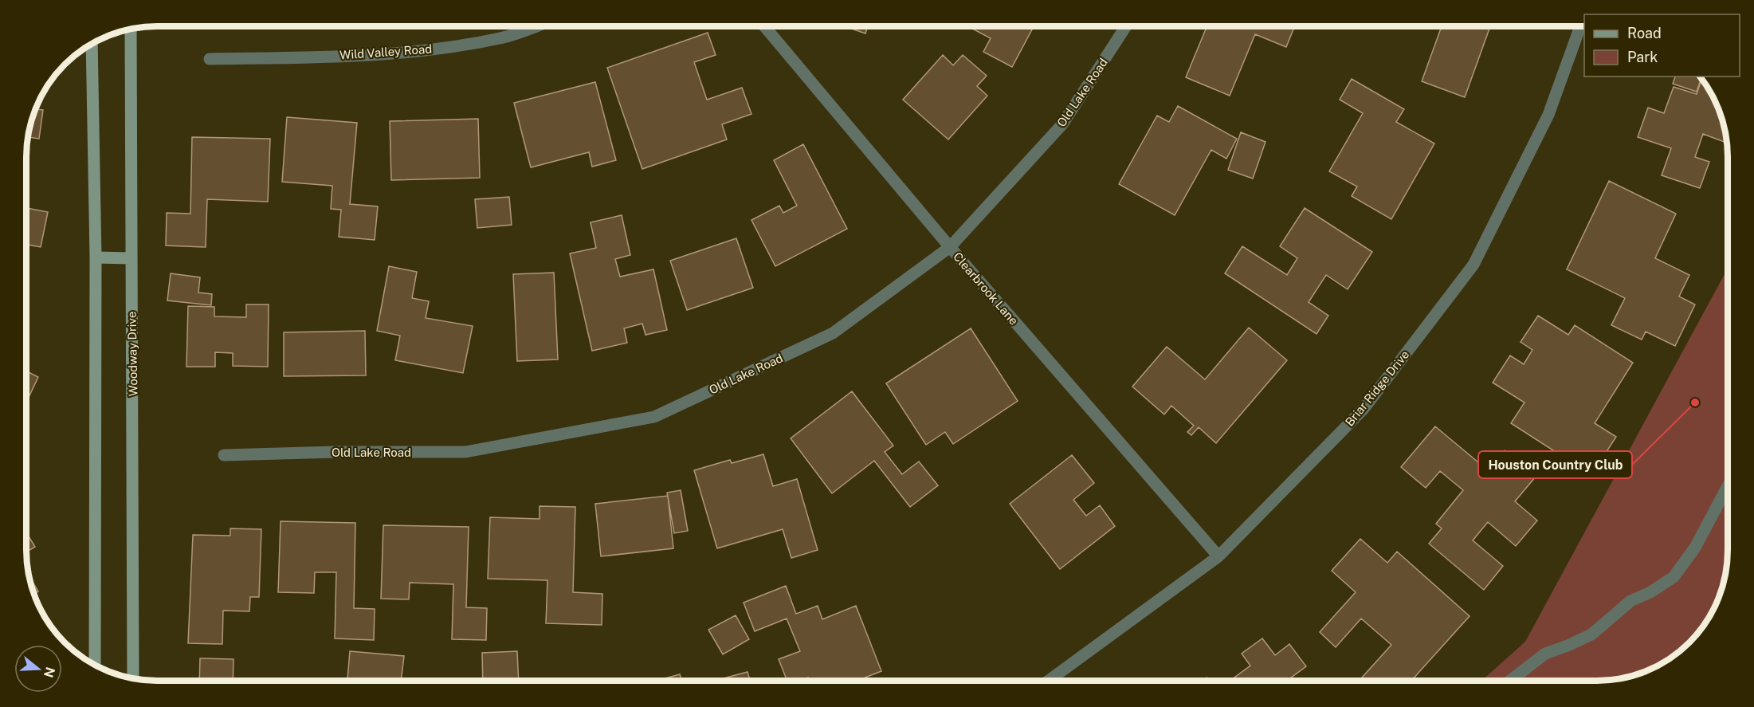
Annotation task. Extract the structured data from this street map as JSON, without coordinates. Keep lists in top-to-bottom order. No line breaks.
{"streets":{"main road":["Woodway Drive"],"street":["Wild Valley Road","Old Lake Road","Clearbrook Lane","Briar Ridge Drive"]},"crossings":[["Old Lake Road","Clearbrook Lane"],["Clearbrook Lane","Briar Ridge Drive"]],"places":["Houston Country Club"],"legend":["Road","Park"],"north":"right"}
